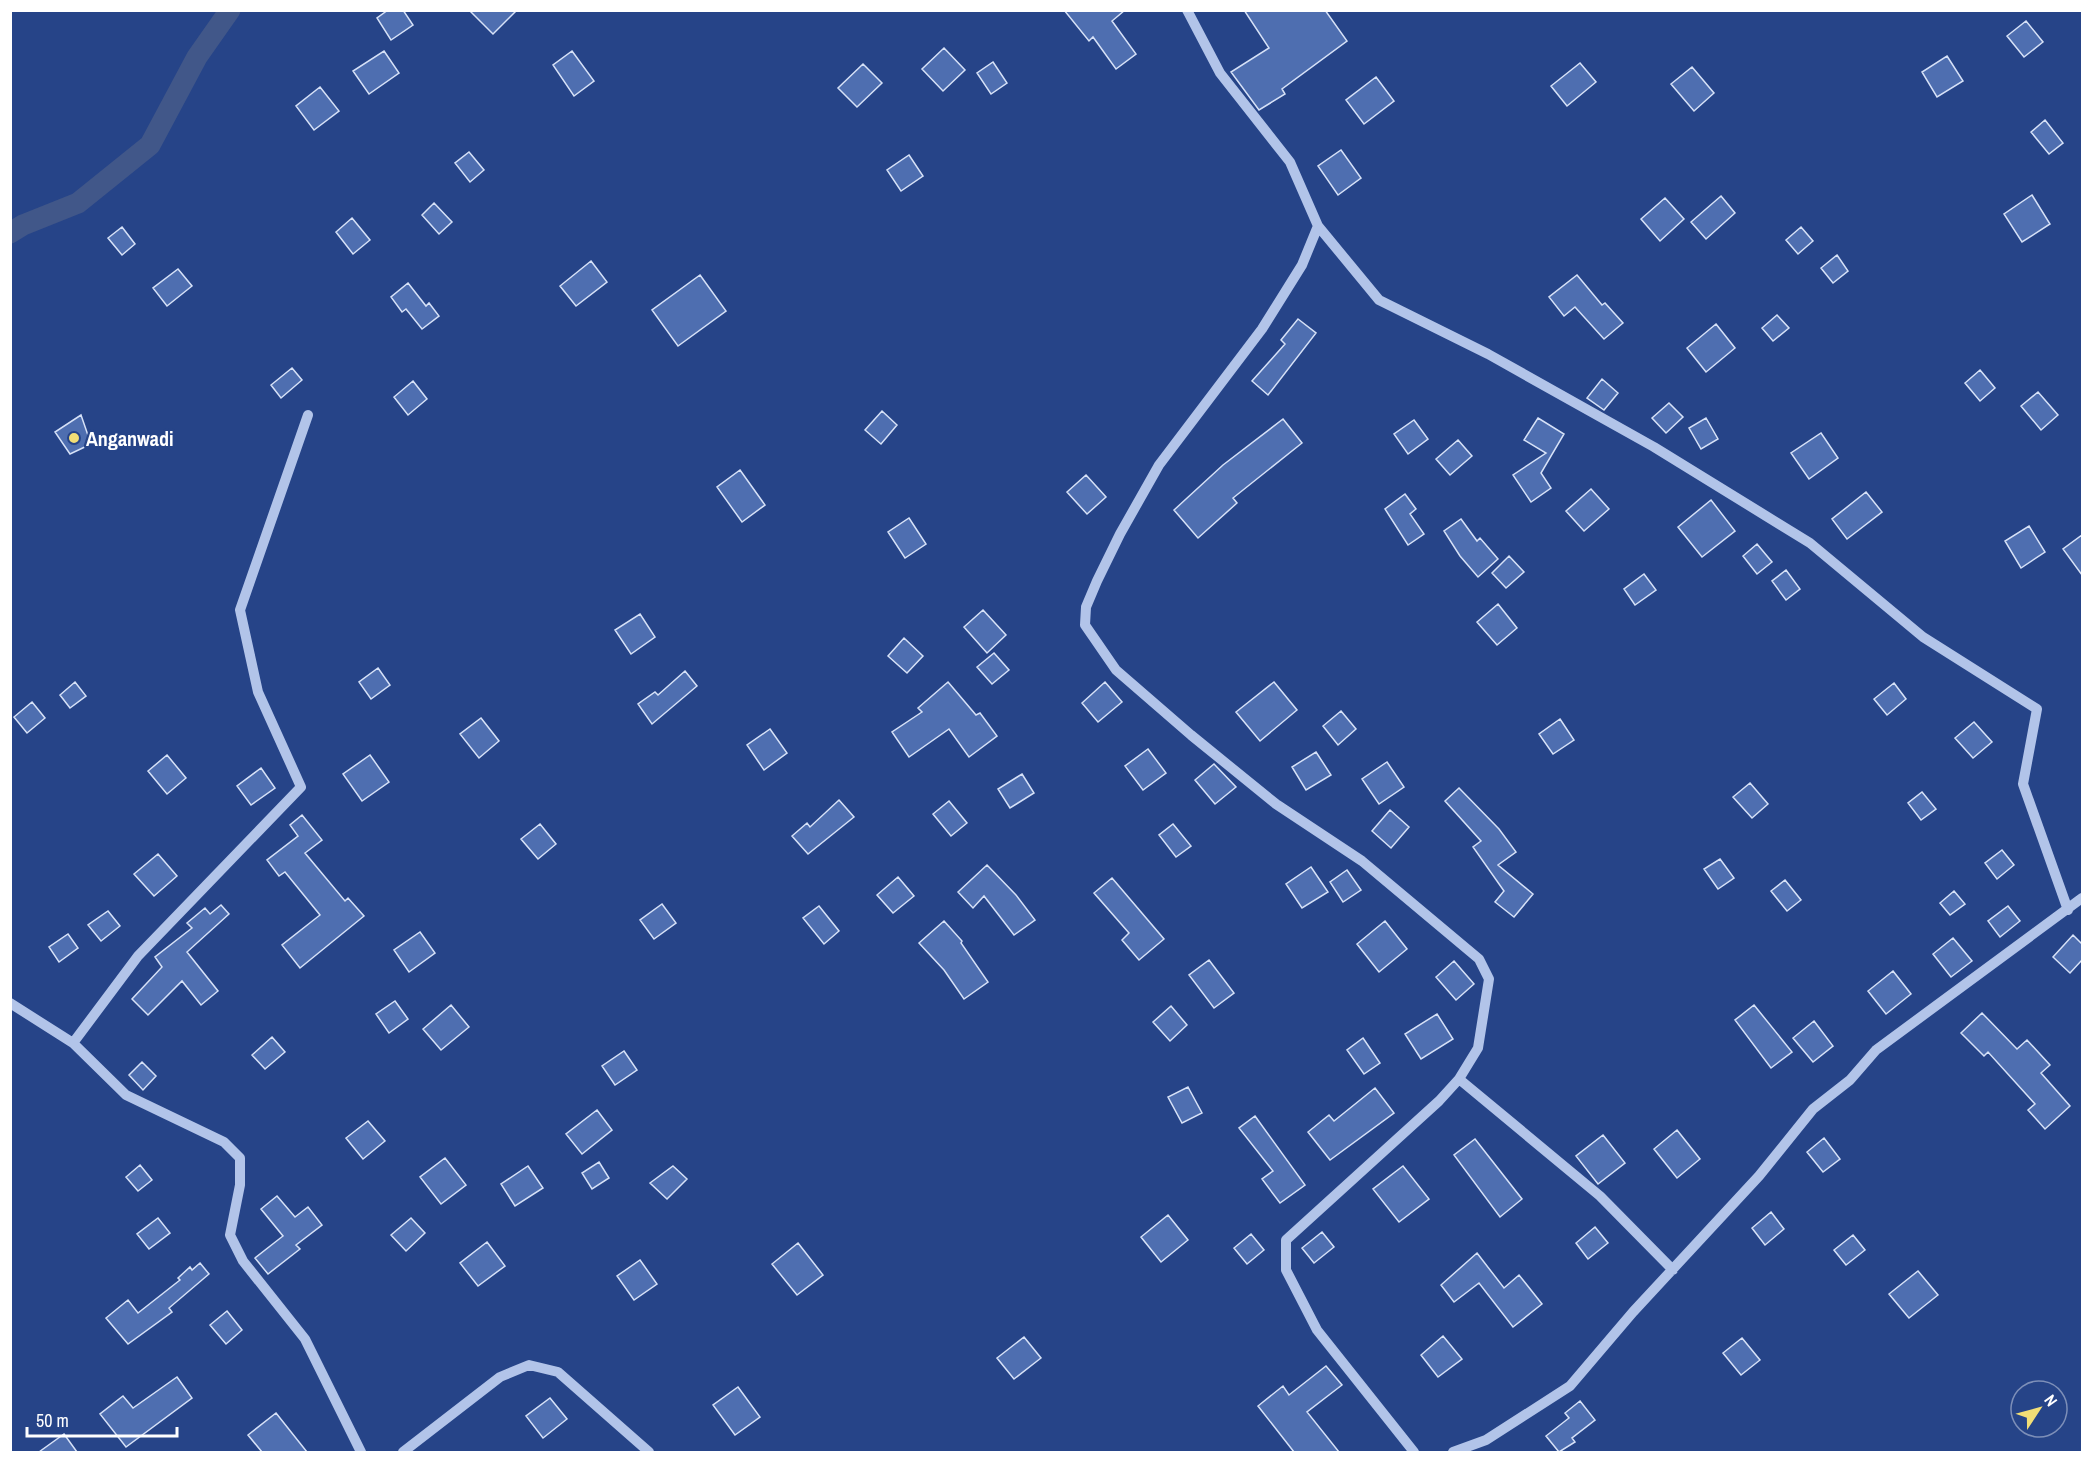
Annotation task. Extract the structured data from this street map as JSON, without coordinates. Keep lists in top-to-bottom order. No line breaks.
{"places":["Anganwadi"],"scale_bar":"50 m","north":"top right"}
